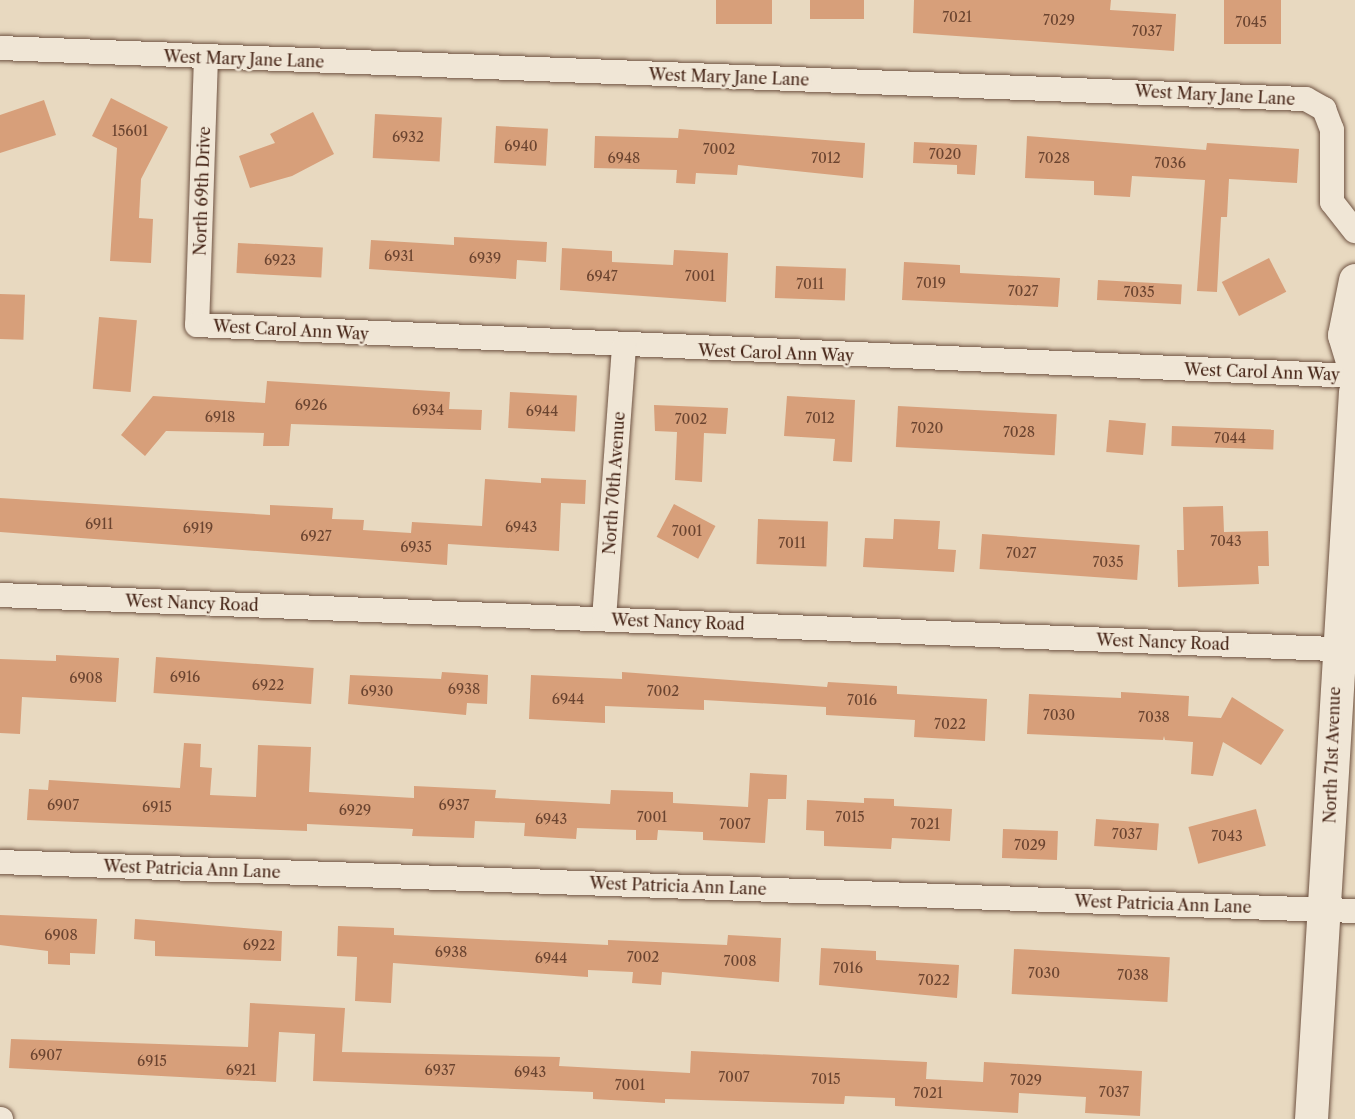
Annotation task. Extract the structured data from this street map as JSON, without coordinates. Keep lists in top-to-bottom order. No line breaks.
{"streets":{"street":["West Mary Jane Lane","North 69th Drive","West Carol Ann Way","North 70th Avenue","West Nancy Road","North 71st Avenue","West Patricia Ann Lane"]},"crossings":[["West Mary Jane Lane","North 69th Drive"],["North 69th Drive","West Carol Ann Way"],["West Carol Ann Way","North 70th Avenue"],["North 70th Avenue","West Nancy Road"],["West Nancy Road","North 71st Avenue"],["North 71st Avenue","West Patricia Ann Lane"]],"house_numbers":["7021","7029","7045","7037","15601","6932","6940","7002","7020","6948","7012","7028","7036","6931","6939","6923","6947","7001","7019","7011","7027","7035","6926","6934","6944","6918","7012","7002","7020","7028","7044","6911","6943","6919","7001","6927","7043","7011","6935","7027","7035","6916","6908","6922","6938","6930","7002","6944","7016","7030","7038","7022","6907","6937","6915","6929","7001","7015","6943","7007","7021","7037","7043","7029","6908","6922","6938","7002","6944","7008","7016","7030","7038","7022","6907","6915","6921","6937","6943","7007","7015","7029","7001","7037","7021"]}
